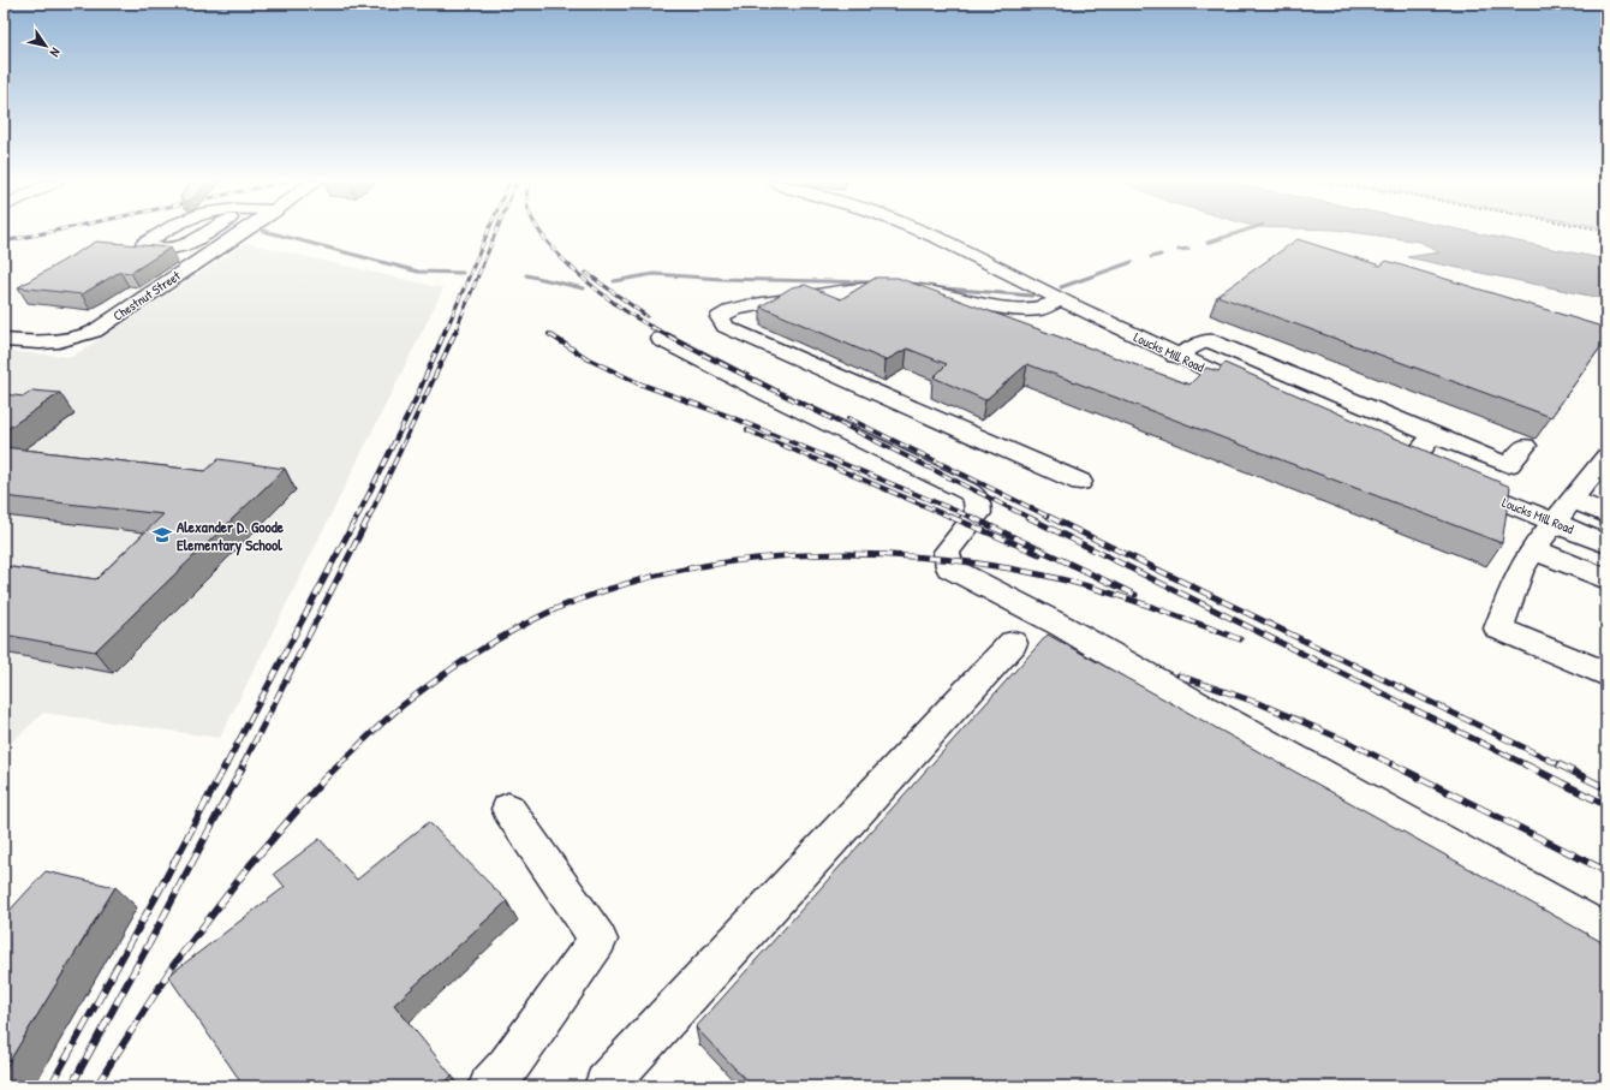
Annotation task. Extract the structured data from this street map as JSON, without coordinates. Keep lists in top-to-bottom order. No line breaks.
{"streets":{"street":["Chestnut Street","Loucks Mill Road"]},"places":{"school or university":["Alexander D. Goode Elementary School"]},"north":"bottom right"}
